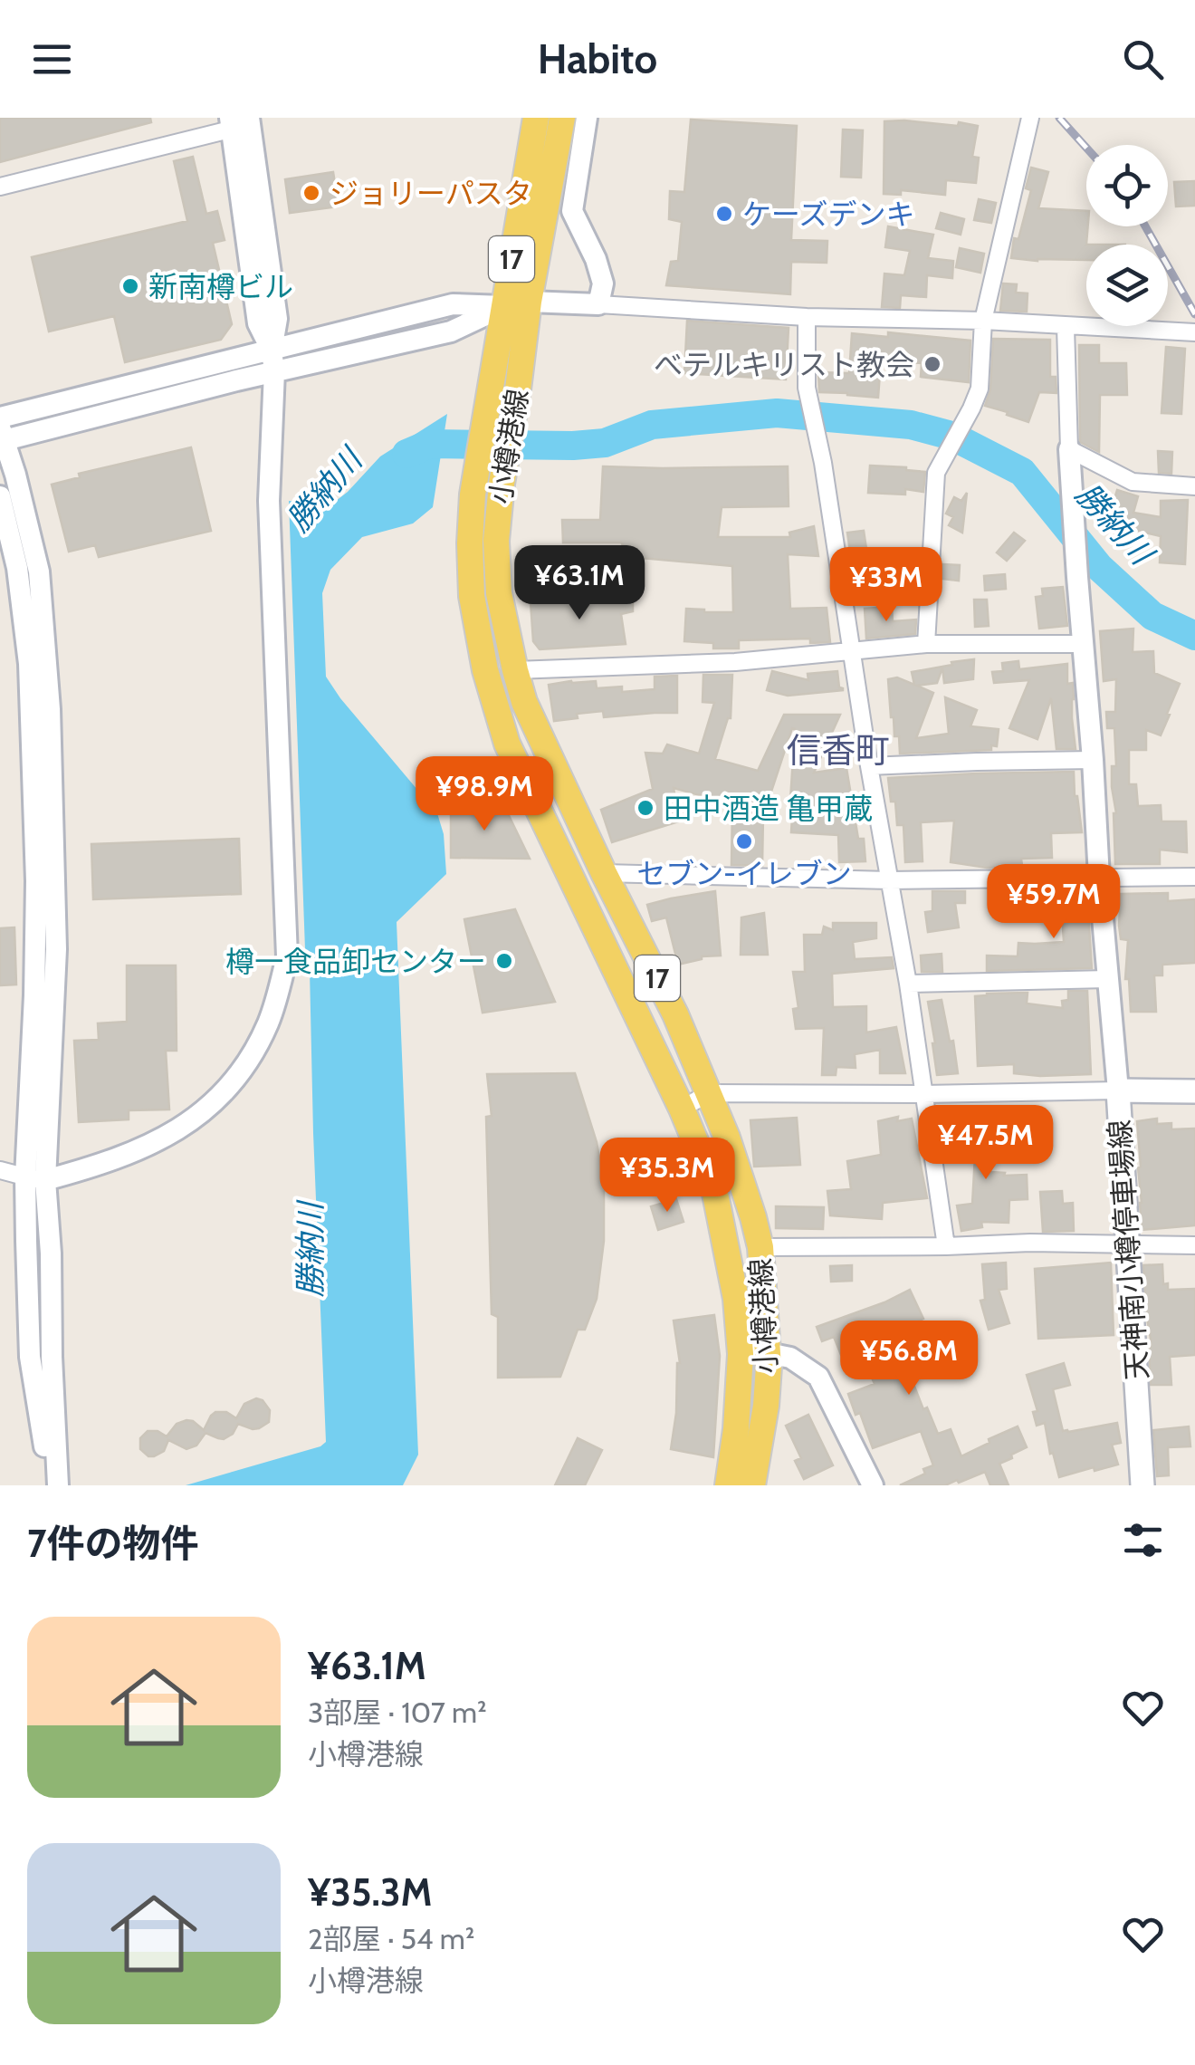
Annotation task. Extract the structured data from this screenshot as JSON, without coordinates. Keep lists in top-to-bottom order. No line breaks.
{"streets":{"main road":["17","小樽港線","天神南小樽停車場線"]},"districts":["信香町"],"water":["勝納川"],"places":["ジョリーパスタ","ケーズデンキ","新南樽ビル","べテルキリスト教会","田中酒造 亀甲蔵","セブン-イレブン","樽一食品卸センター"],"page":{"header":"Habito","price":["¥63.1M","¥33M","¥98.9M","¥59.7M","¥47.5M","¥35.3M","¥56.8M"],"heading":"7件の物件","list":[{"name":"¥63.1M","note":"3部屋 · 107 m² · 小樽港線"},{"name":"¥35.3M","note":"2部屋 · 54 m² · 小樽港線"}]}}
